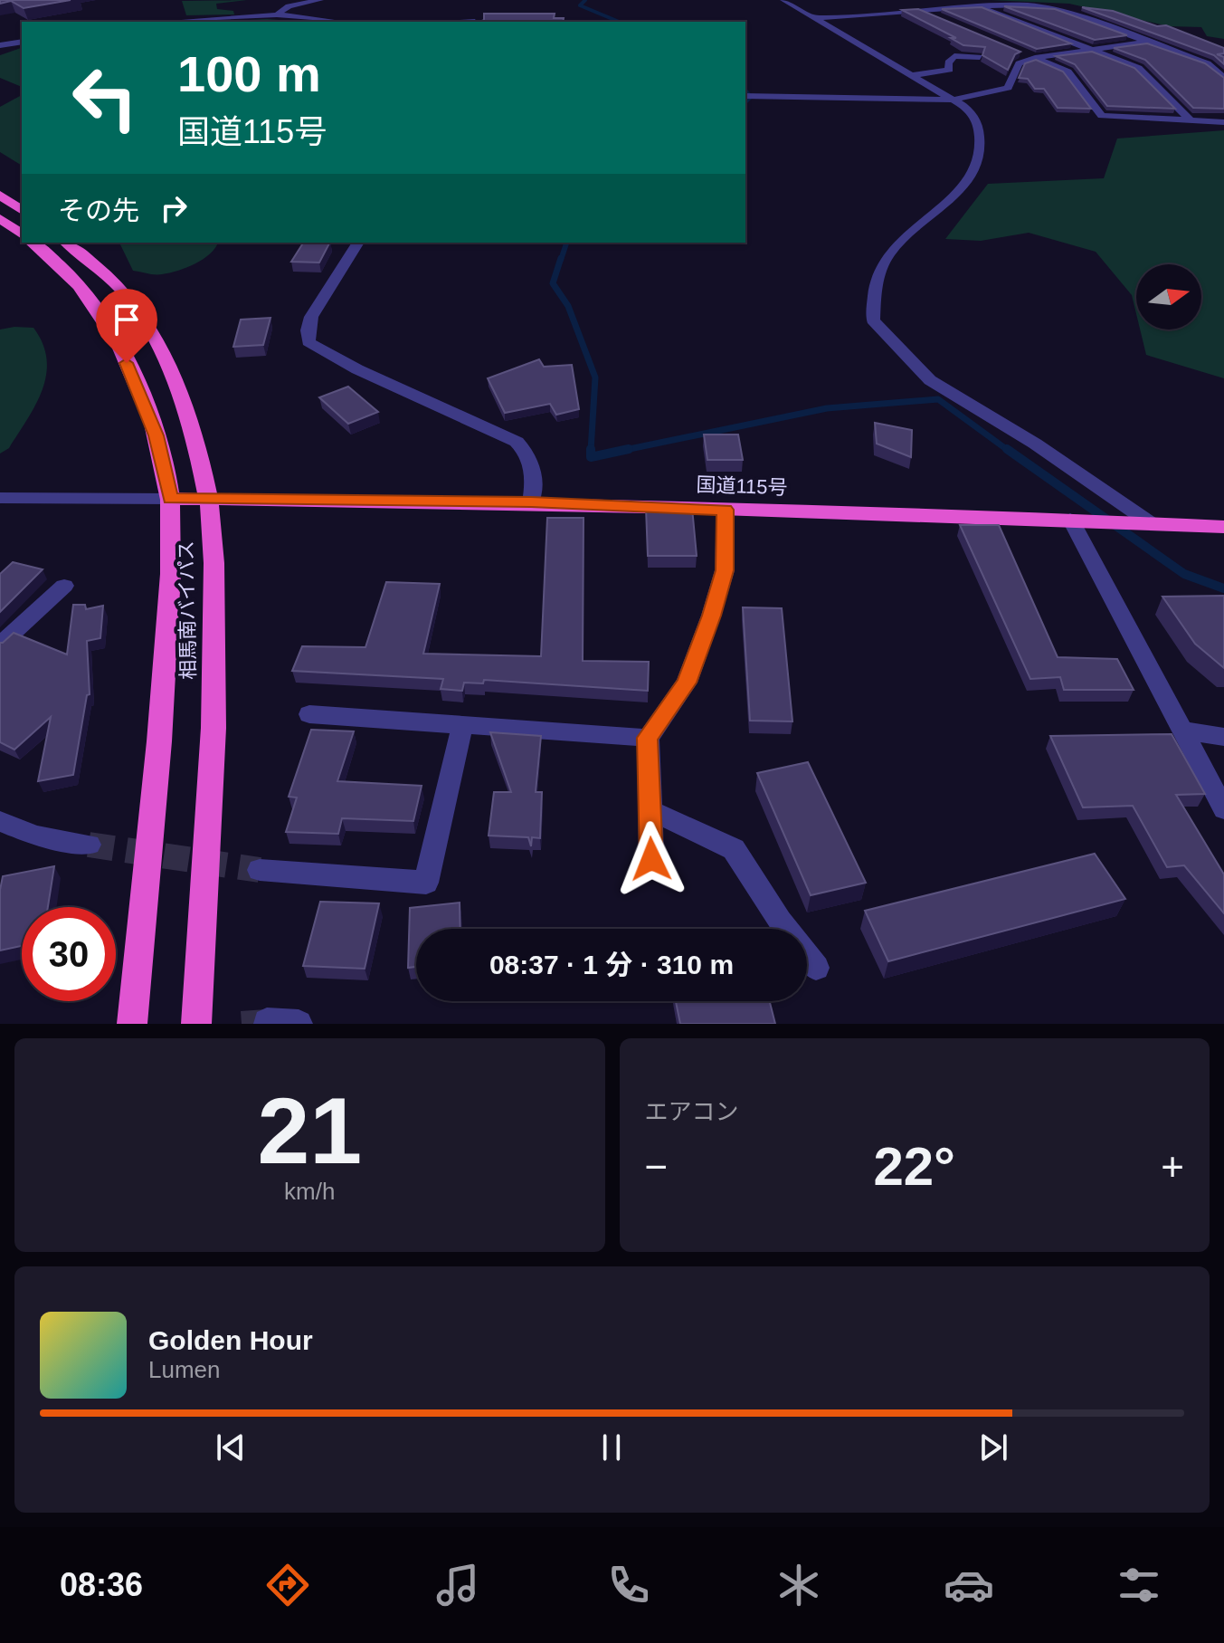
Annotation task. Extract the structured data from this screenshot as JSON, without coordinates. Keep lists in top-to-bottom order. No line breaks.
{"streets":{"highway":["国道115号","相馬南バイパス"]},"crossings":[["国道115号","相馬南バイパス"]],"north":"right","page":{"turn":["100 m","国道115号"],"then":"その先","limit":"30","trip":"08:37 · 1 分 · 310 m","tile":[["21","km/h"],"エアコン"],"heat":["−","22°","+"],"song":["Golden Hour","Lumen"],"tabs":"08:36"}}
